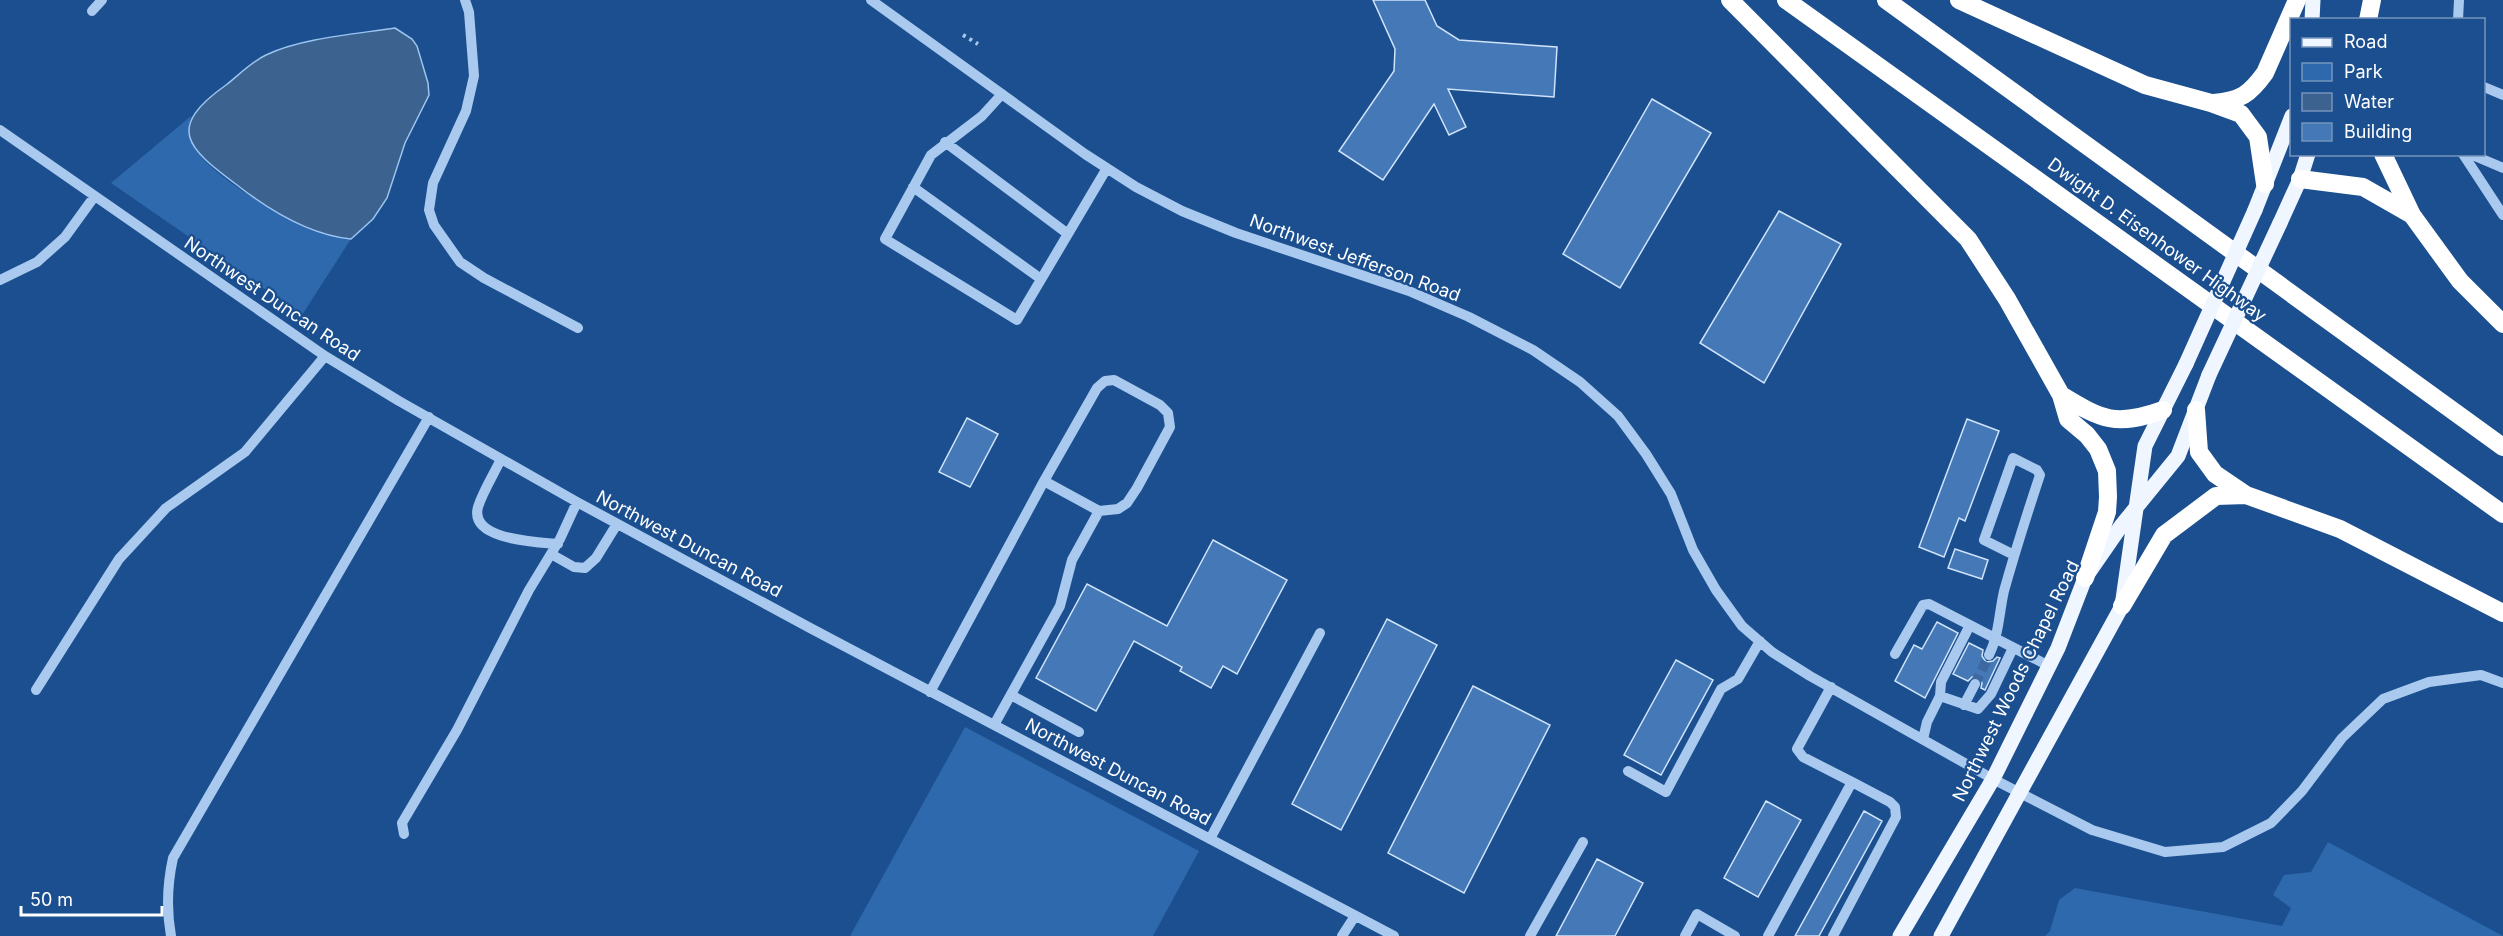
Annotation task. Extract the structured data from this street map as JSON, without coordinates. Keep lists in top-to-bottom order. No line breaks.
{"streets":{"highway":["Dwight D. Eisenhower Highway"],"main road":["Northwest Woods Chapel Road"],"street":["Northwest Jefferson Road","Northwest Duncan Road"]},"crossings":[["Northwest Jefferson Road","Northwest Woods Chapel Road"]],"legend":["Road","Park","Water","Building"],"scale_bar":"50 m"}
